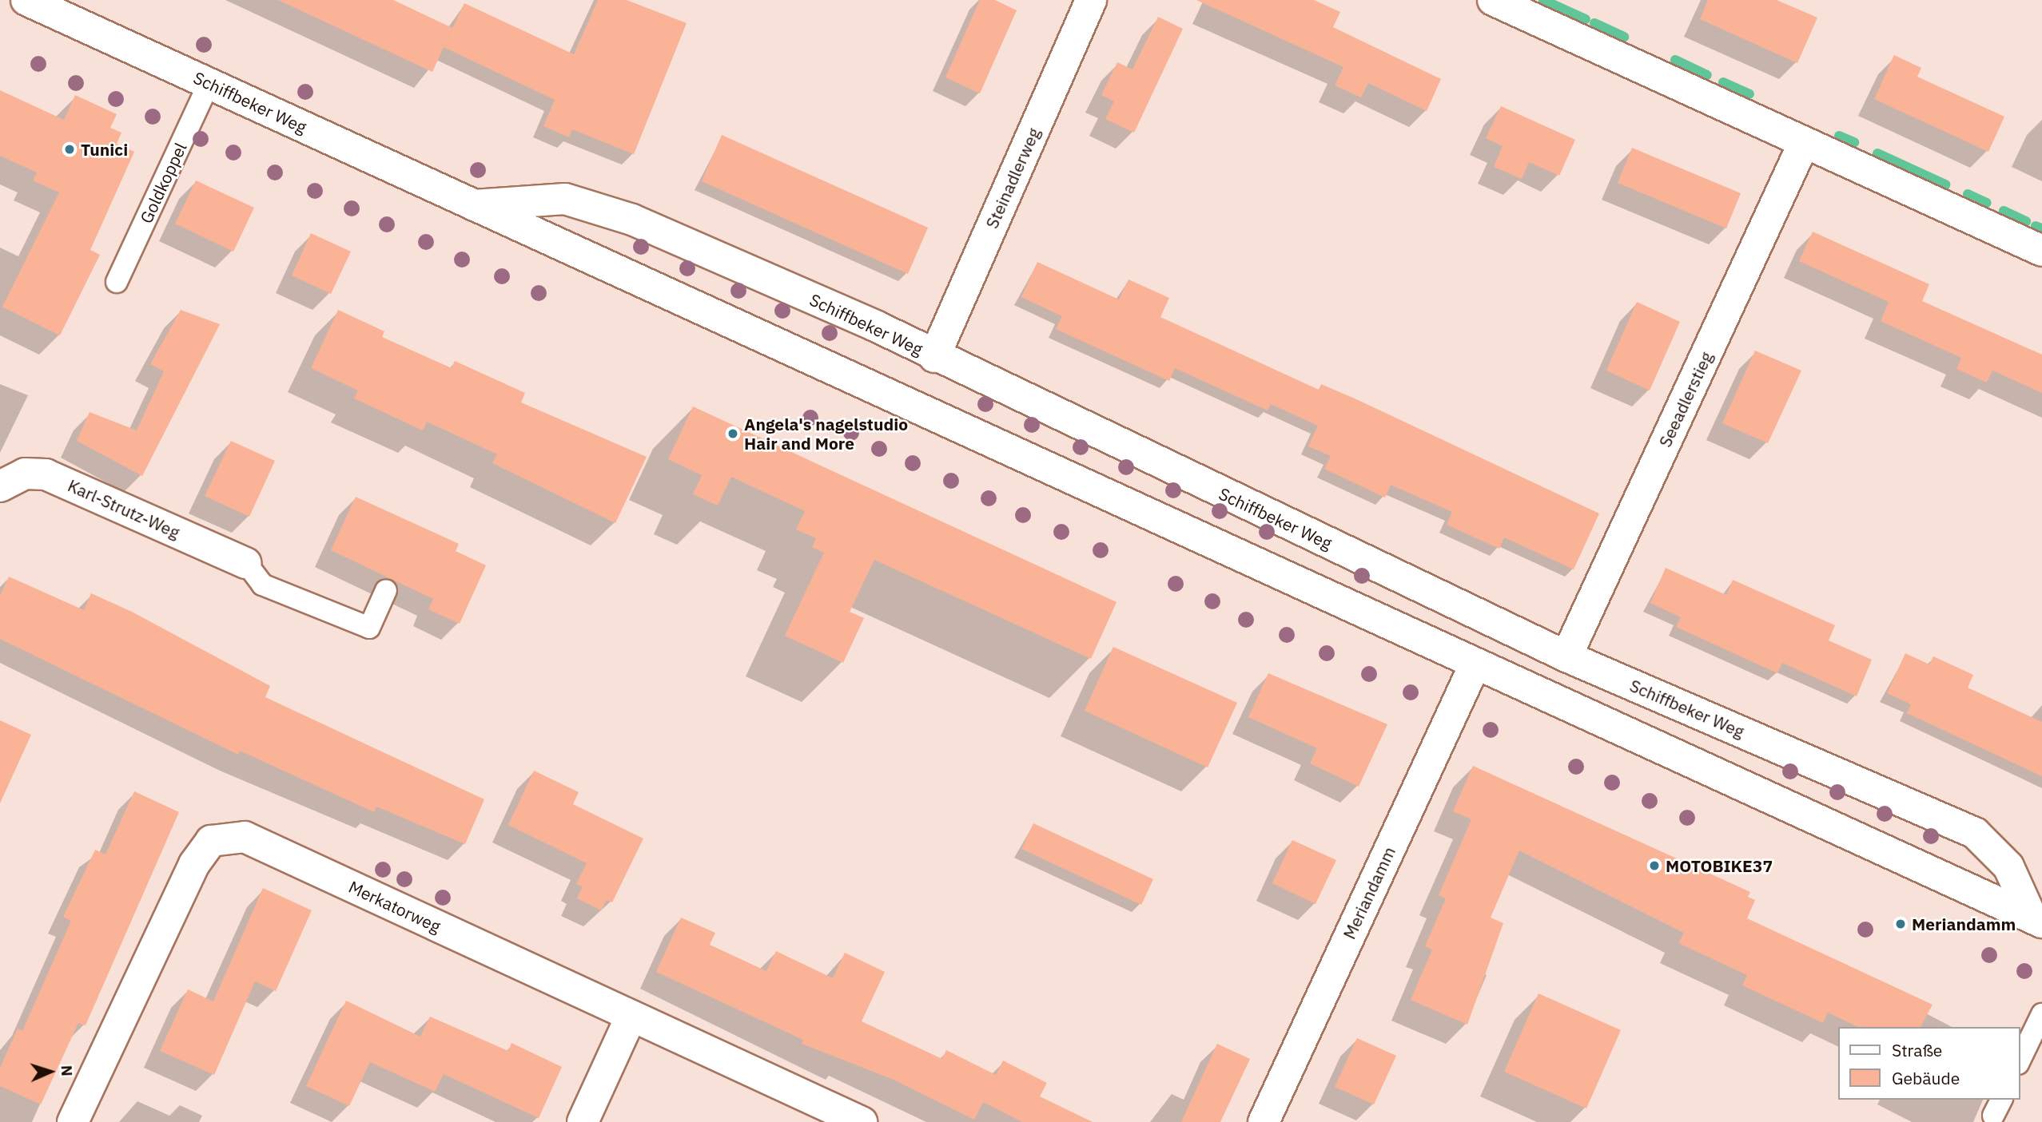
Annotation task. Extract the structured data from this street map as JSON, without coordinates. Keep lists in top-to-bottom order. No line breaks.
{"streets":{"street":["Schiffbeker Weg","Steinadlerweg","Seeadlerstieg","Karl-Strutz-Weg","Meriandamm","Merkatorweg"],"lane":["Goldkoppel"]},"crossings":[["Schiffbeker Weg","Steinadlerweg"],["Schiffbeker Weg","Goldkoppel"],["Schiffbeker Weg","Seeadlerstieg"],["Schiffbeker Weg","Meriandamm"]],"places":["Tunici","Angela's nagelstudio Hair and More","MOTOBIKE37","Meriandamm"],"legend":["Straße","Gebäude"],"north":"right"}
